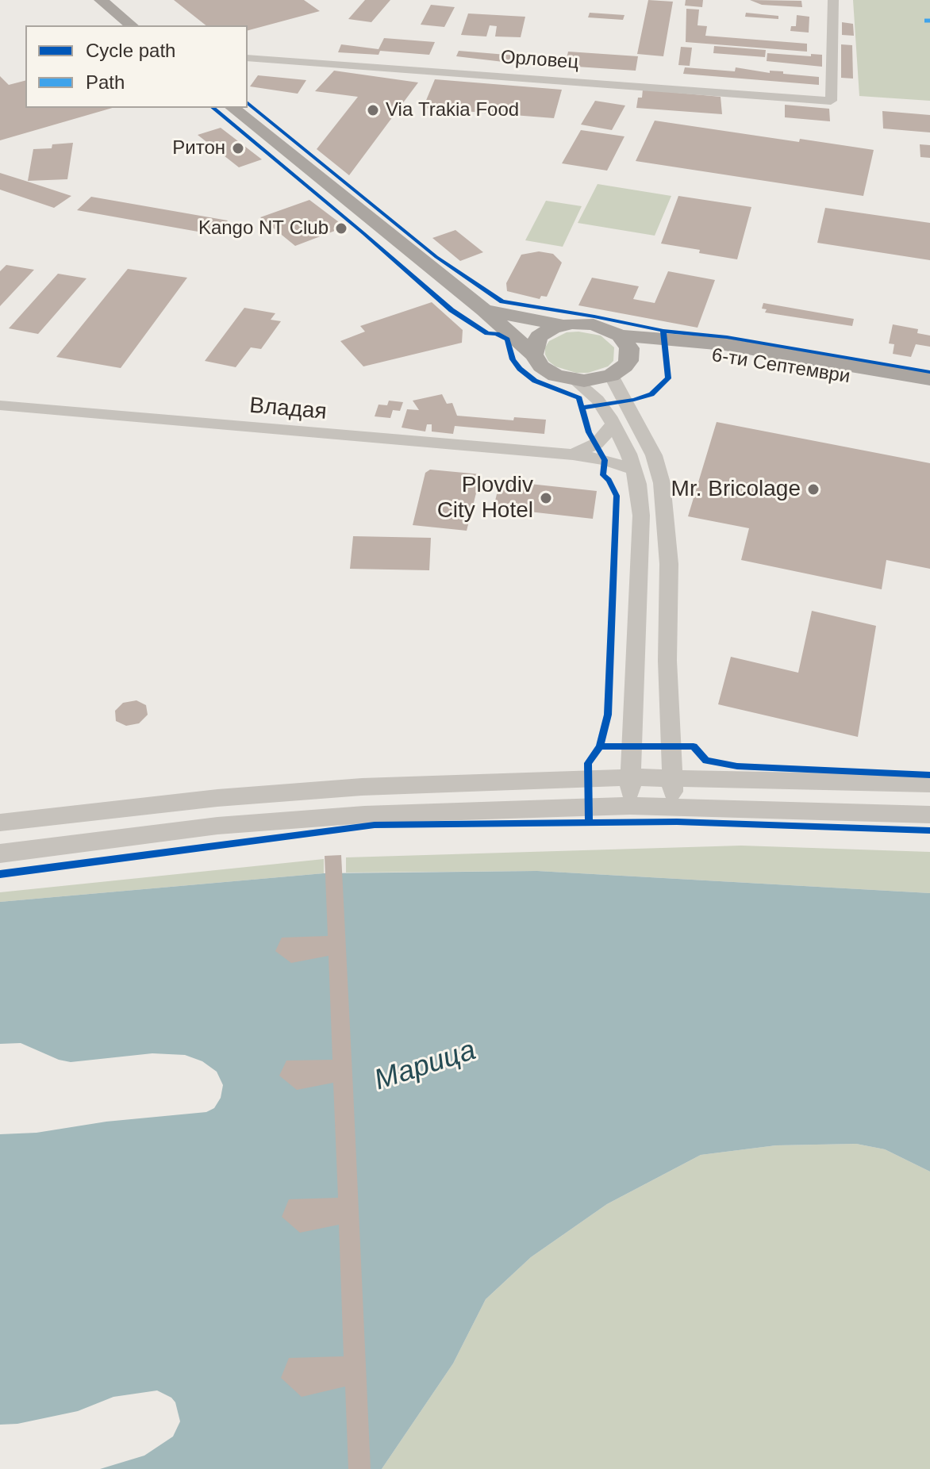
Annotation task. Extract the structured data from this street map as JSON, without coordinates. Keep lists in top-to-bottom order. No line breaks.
{"streets":{"main road":["6-ти Септември"],"street":["Орловец","Владая"]},"water":["Марица"],"places":["Via Trakia Food","Ритон","Kango NT Club","Mr. Bricolage","Plovdiv City Hotel"],"legend":["Cycle path","Path"]}
